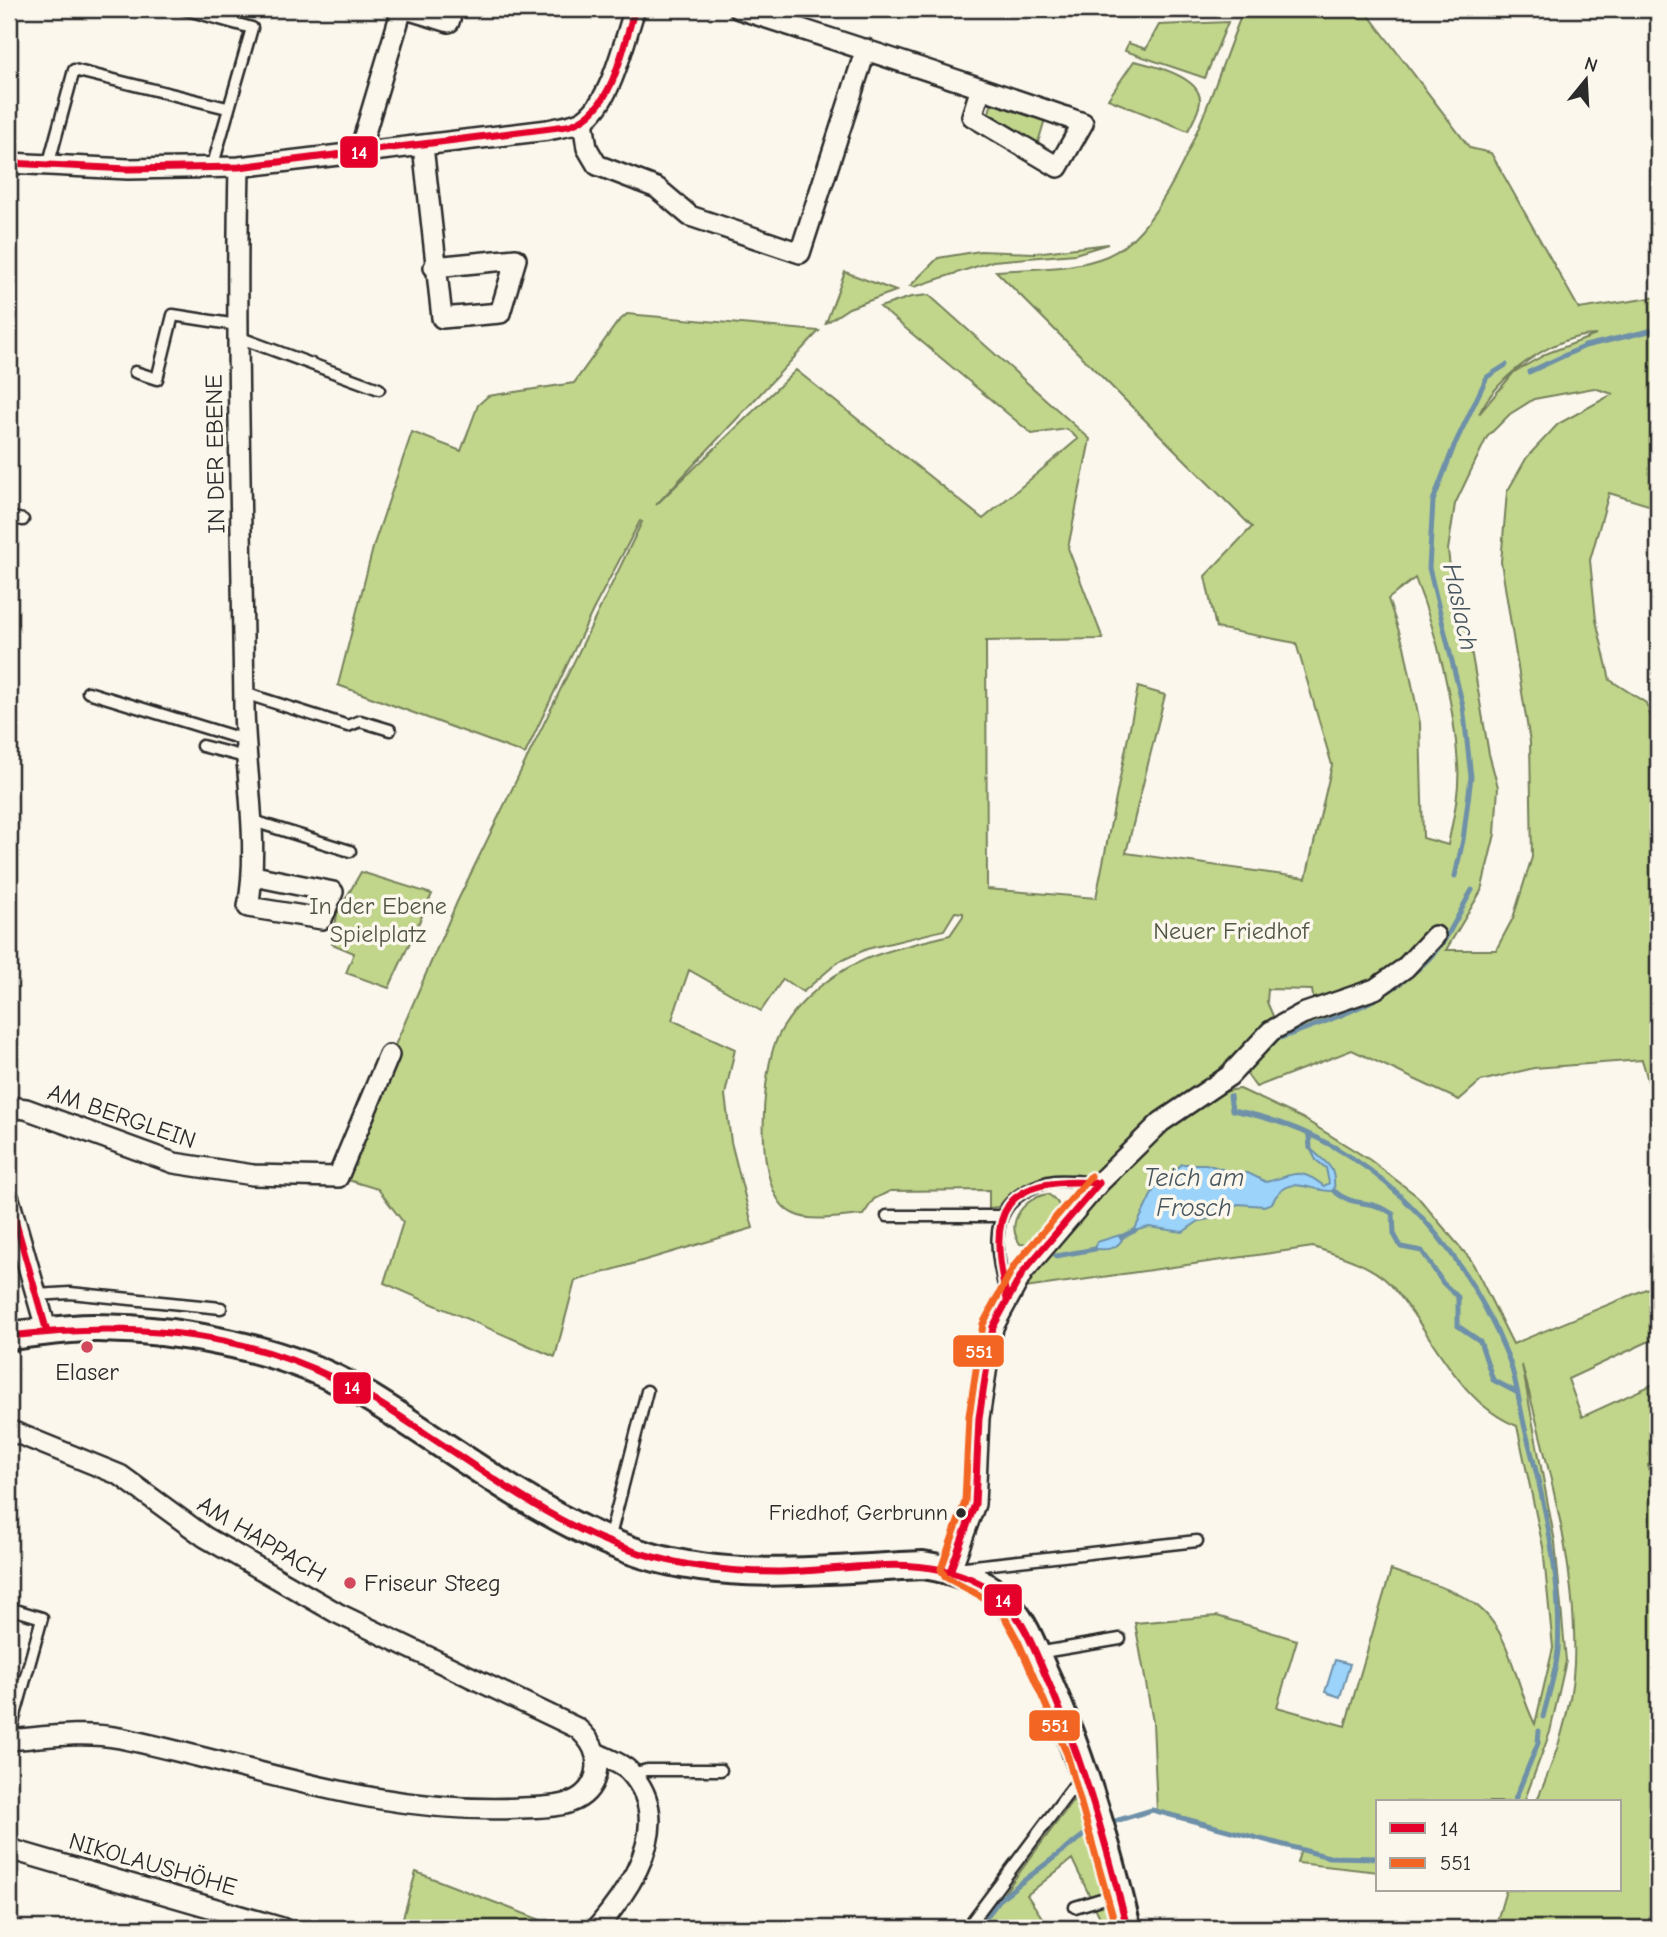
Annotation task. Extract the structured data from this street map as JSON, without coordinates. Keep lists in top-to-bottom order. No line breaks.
{"streets":{"street":["IN DER EBENE","AM BERGLEIN","AM HAPPACH","NIKOLAUSHÖHE"]},"water":["Haslach","Teich am Frosch"],"parks":["In der Ebene Spielplatz","Neuer Friedhof"],"places":["Elaser","Friedhof, Gerbrunn","Friseur Steeg"],"lines":["transit line 14","transit line 551"],"legend":["14","551"],"north":"top"}
